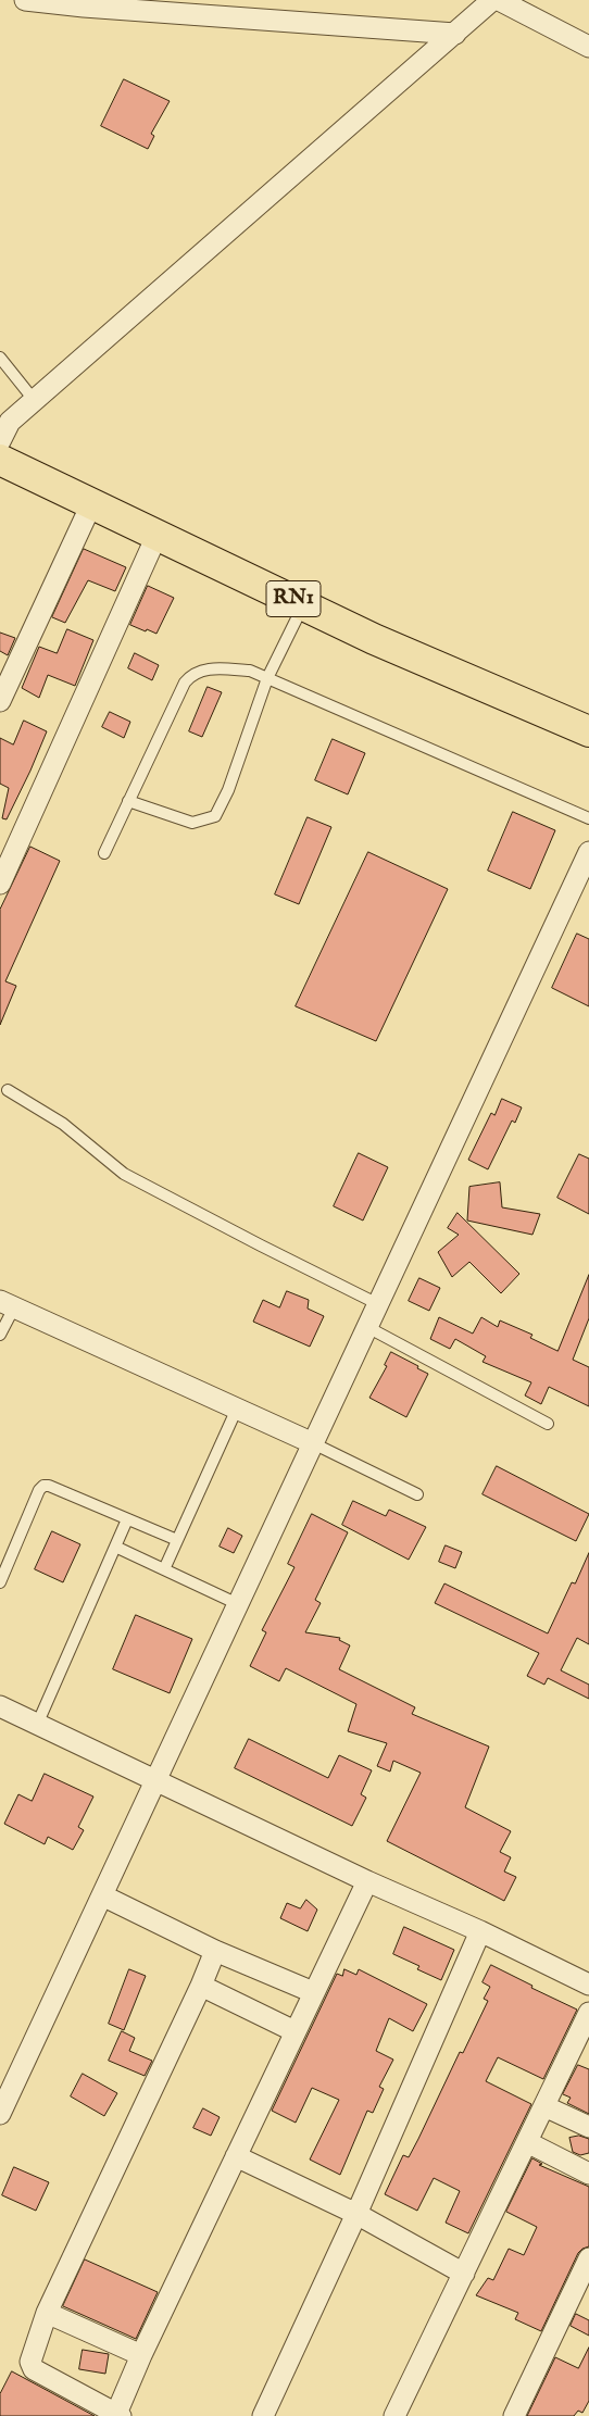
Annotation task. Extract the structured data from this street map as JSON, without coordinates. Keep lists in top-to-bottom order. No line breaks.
{"streets":{"highway":["RN1"]}}
